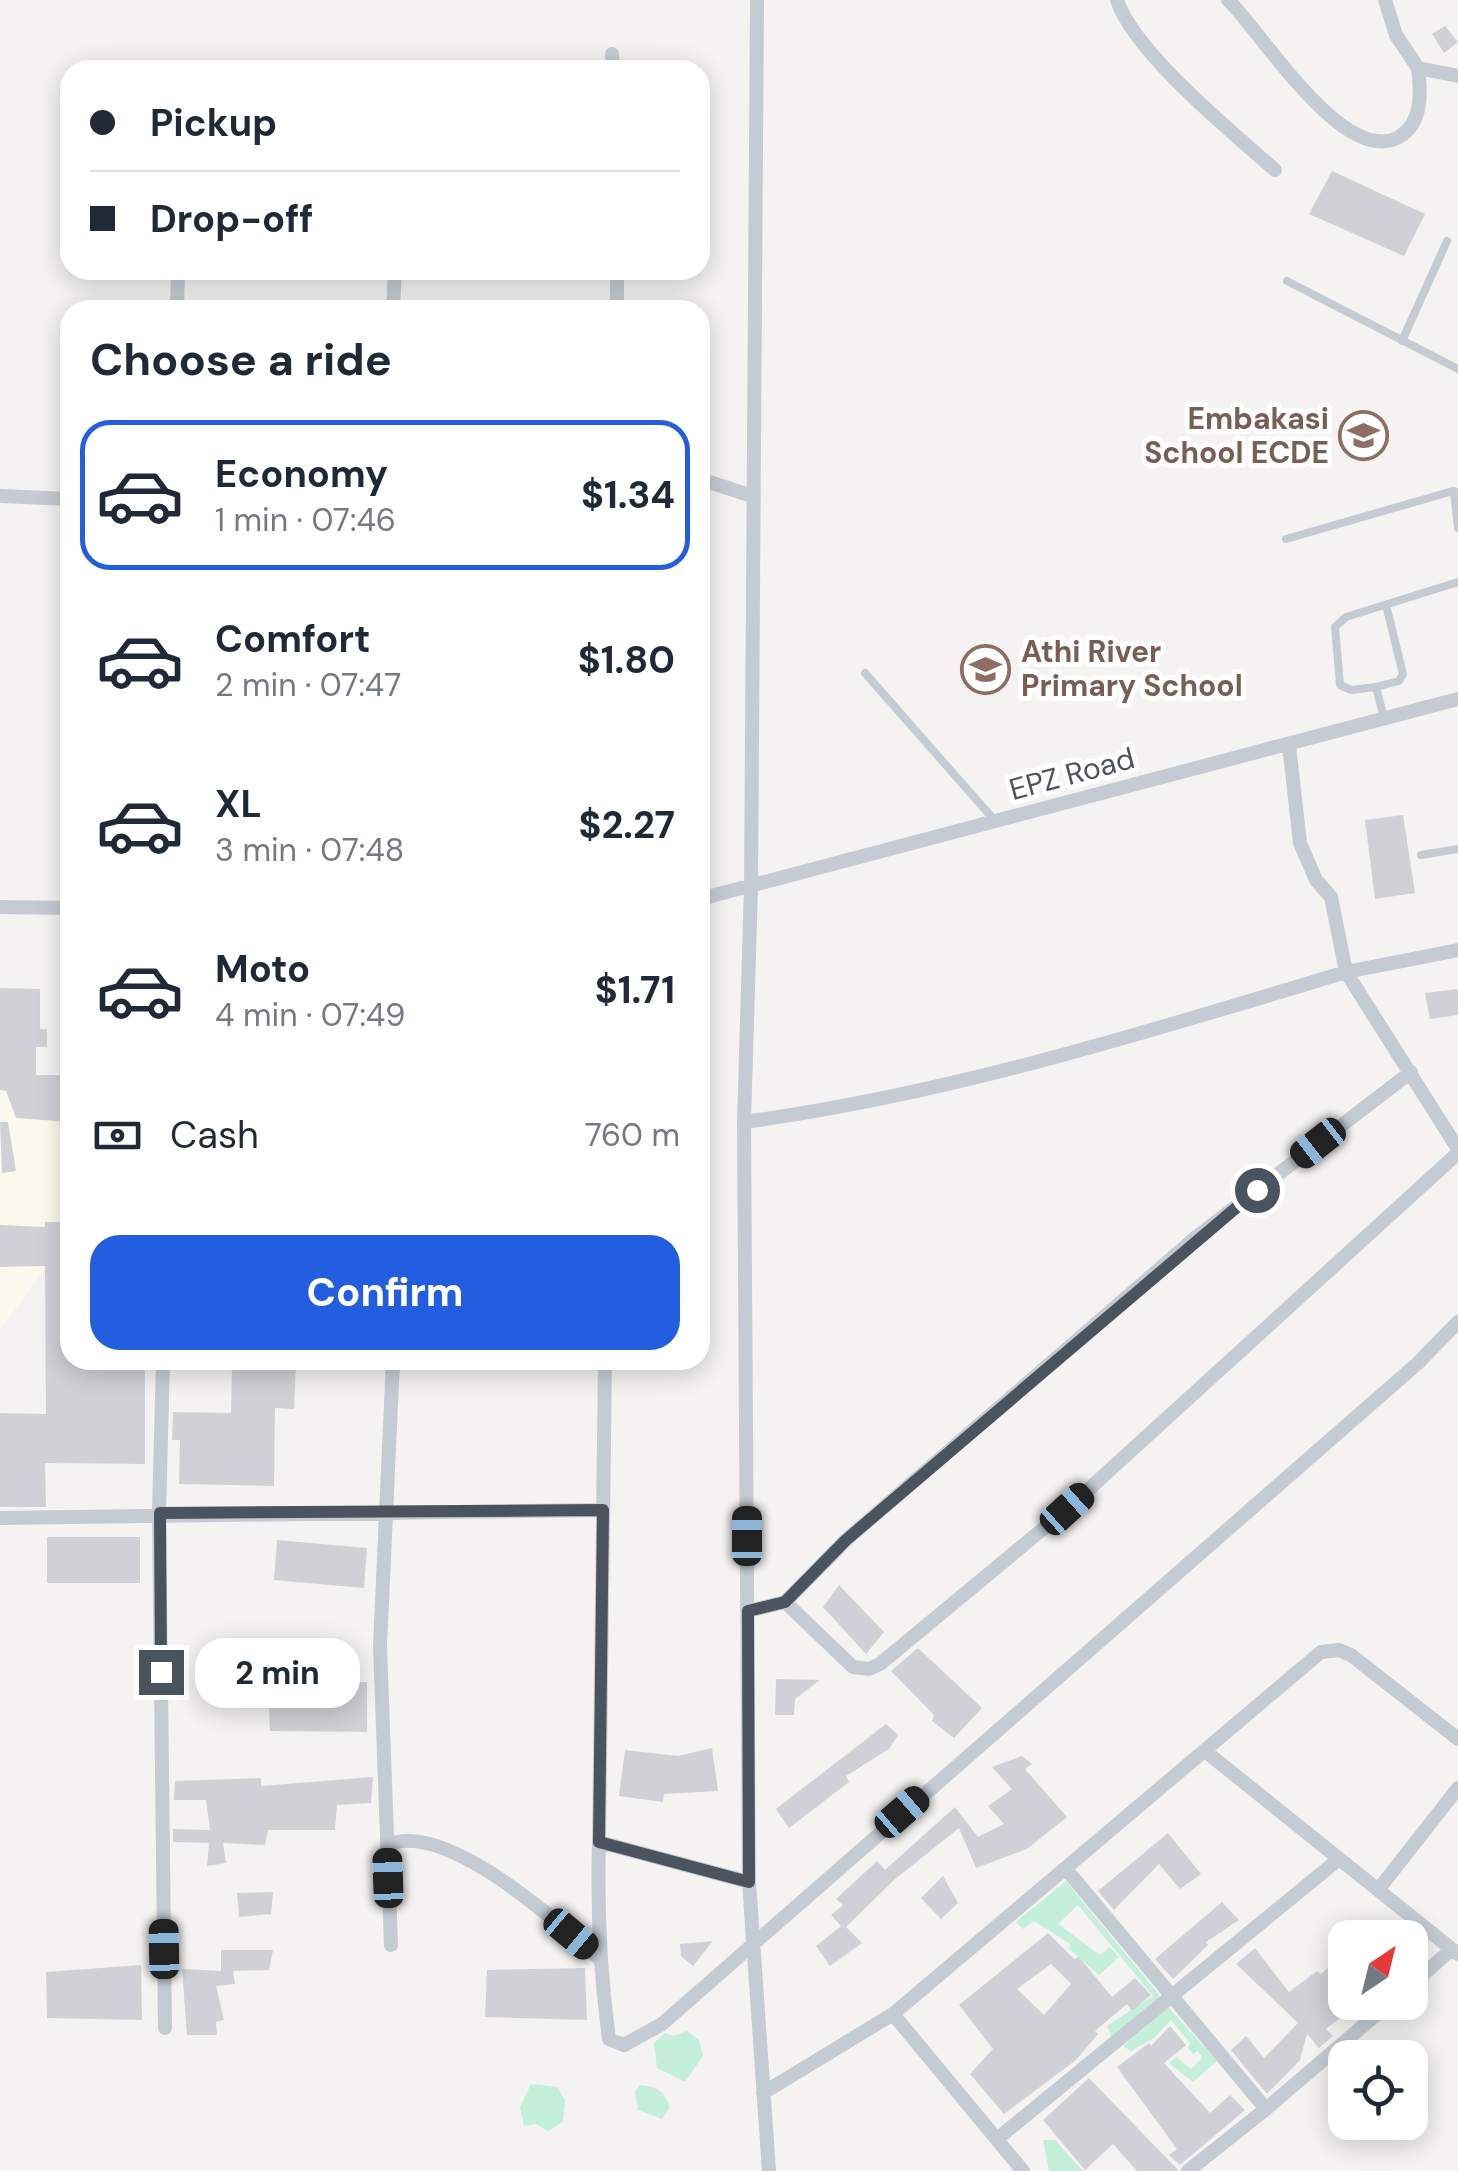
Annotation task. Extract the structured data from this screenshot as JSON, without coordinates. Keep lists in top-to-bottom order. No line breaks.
{"streets":{"street":["EPZ Road"]},"places":{"school or university":["Embakasi School ECDE","Athi River Primary School"]},"north":"top right","page":{"banner":["Pickup","Drop-off"],"heading":"Choose a ride","list":[{"name":"Economy","note":"1 min · 07:46","value":"$1.34"},{"name":"Comfort","note":"2 min · 07:47","value":"$1.80"},{"name":"XL","note":"3 min · 07:48","value":"$2.27"},{"name":"Moto","note":"4 min · 07:49","value":"$1.71"}],"pay":["Cash","760 m"],"buttons":"Confirm","bubble":"2 min"}}
